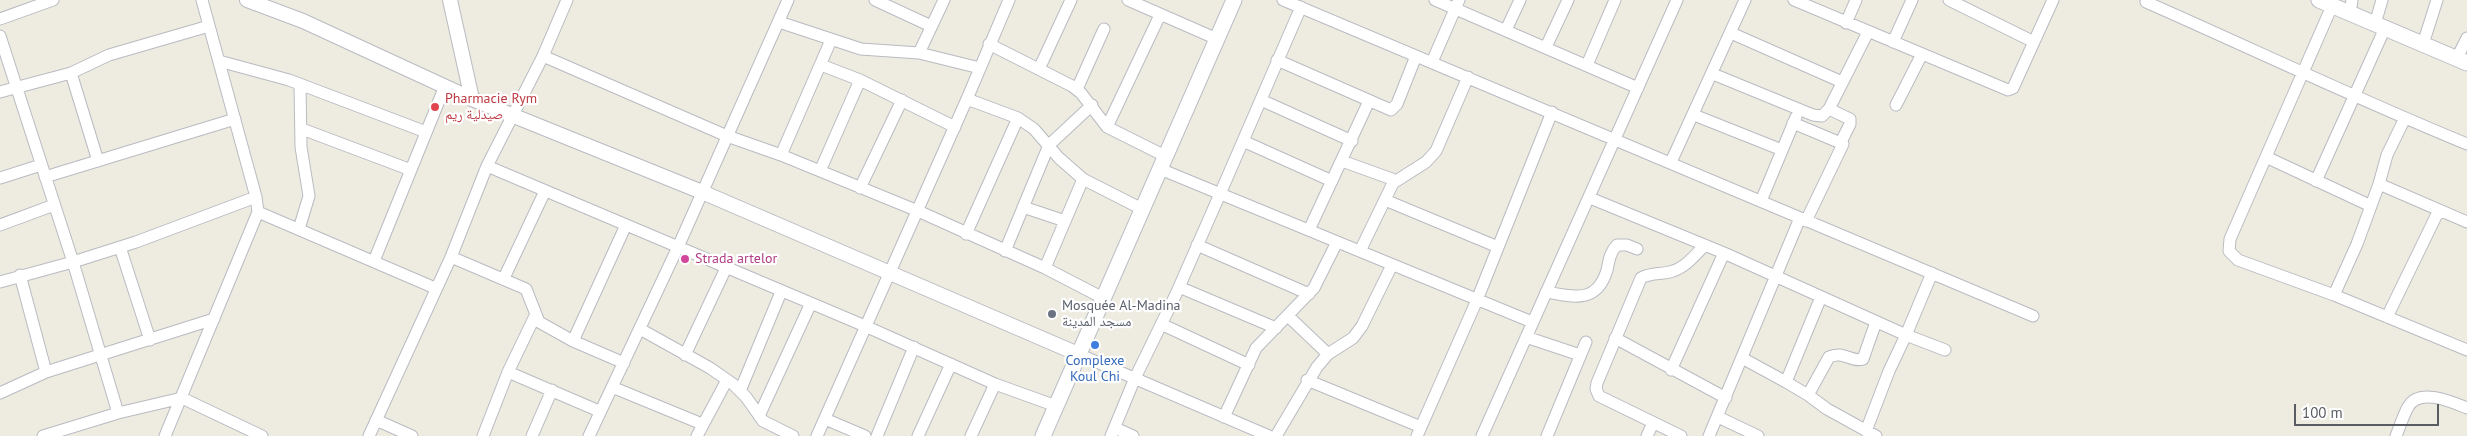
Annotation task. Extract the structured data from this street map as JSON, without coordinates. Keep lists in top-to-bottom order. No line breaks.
{"places":["Pharmacie Rym صيدلية ريم","Strada artelor","Mosquée Al-Madina مسجد المدينة","Complexe Koul Chi"],"scale_bar":"100 m"}
